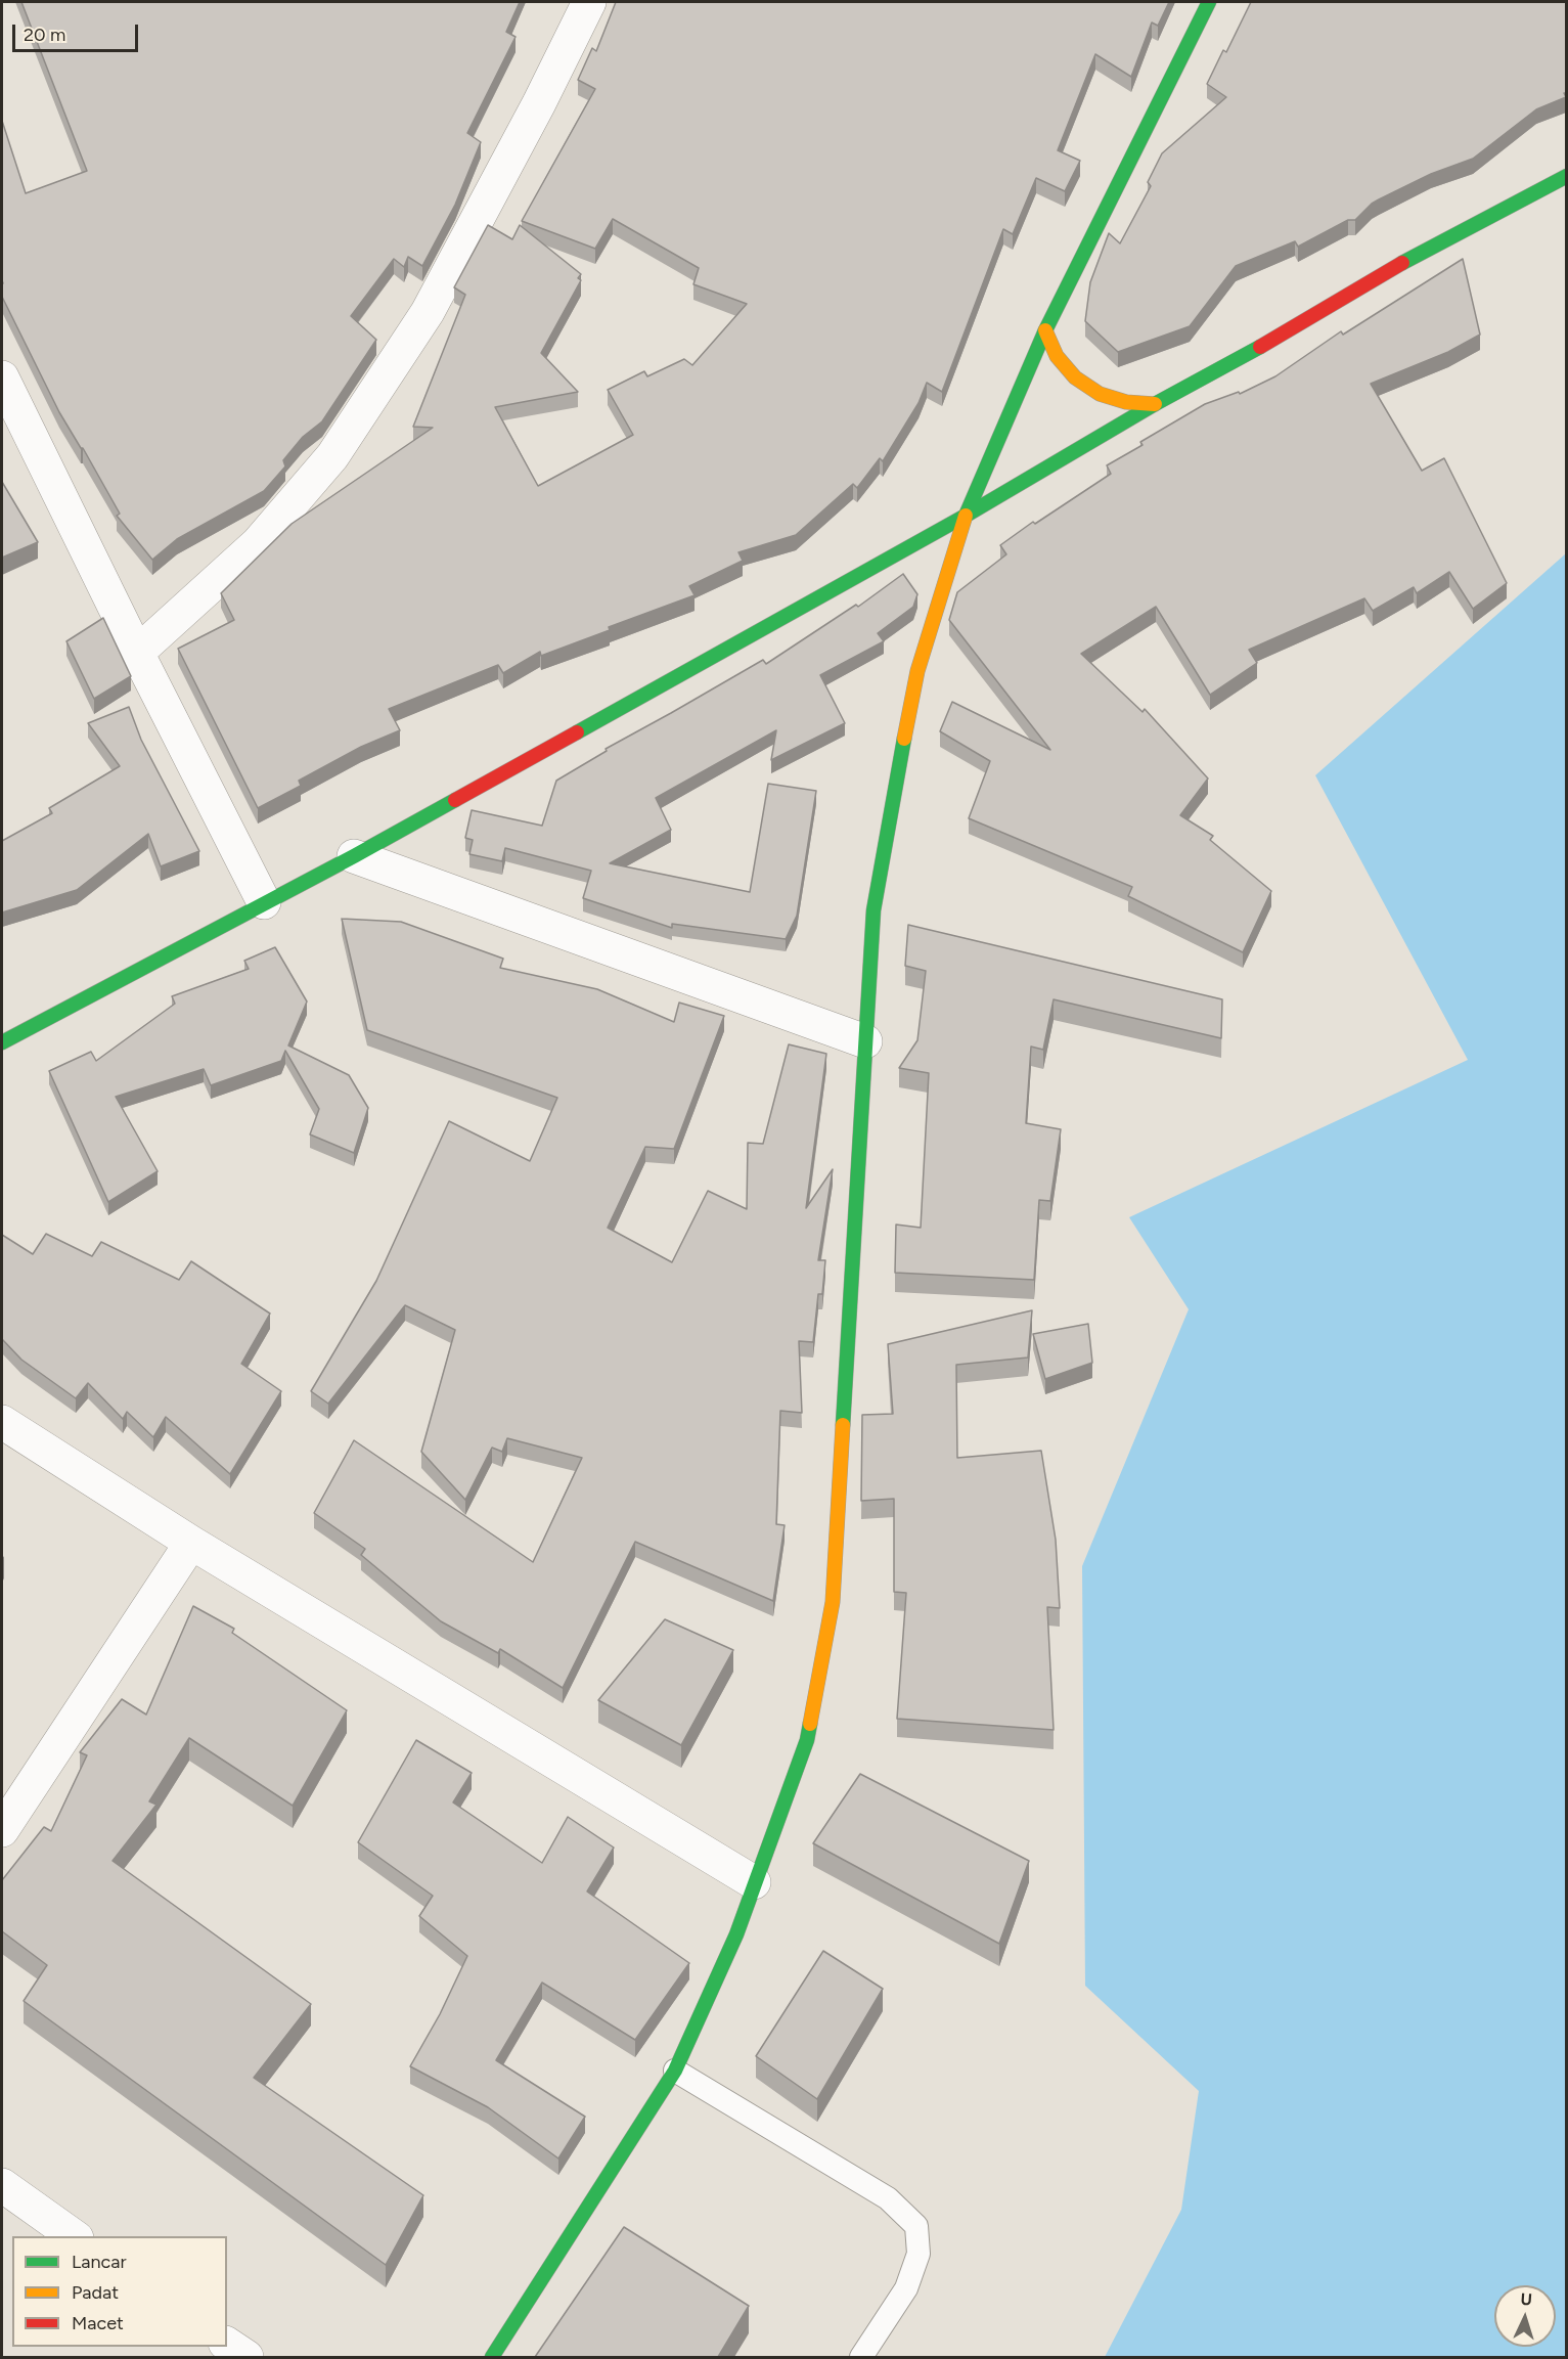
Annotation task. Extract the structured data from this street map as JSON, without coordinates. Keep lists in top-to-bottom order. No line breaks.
{"legend":["Lancar","Padat","Macet"],"scale_bar":"20 m","north":"top"}
